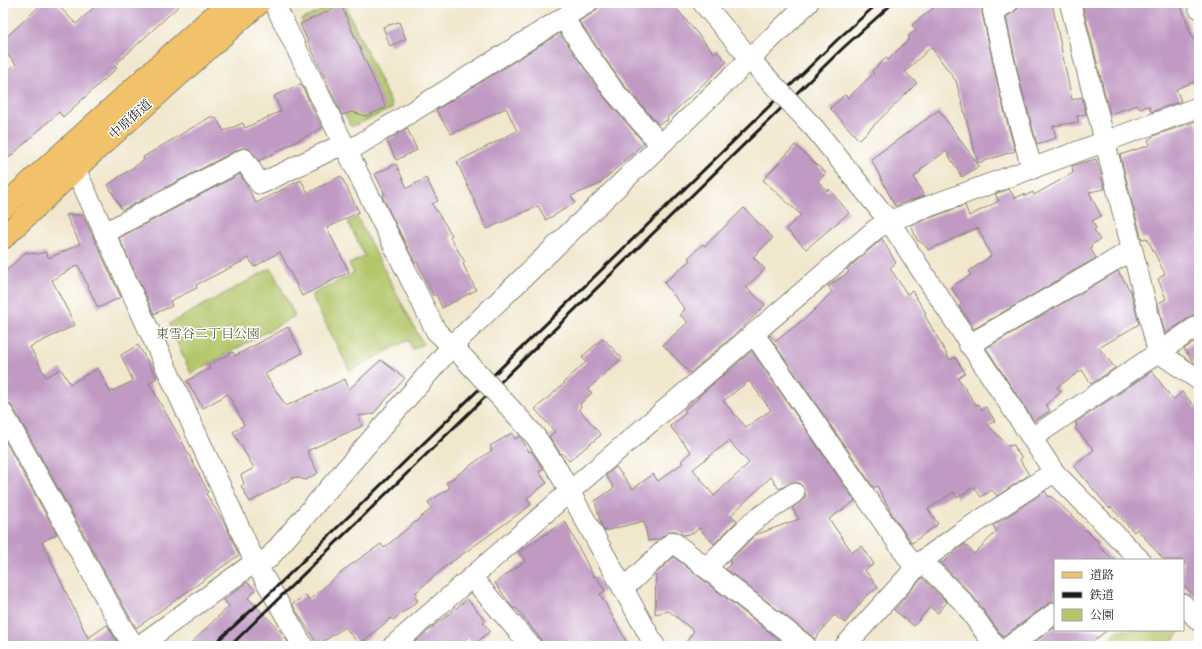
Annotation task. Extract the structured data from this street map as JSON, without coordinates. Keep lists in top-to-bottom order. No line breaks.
{"streets":{"main road":["中原街道"]},"parks":["東雪谷二丁目公園"],"legend":["道路","鉄道","公園"]}
